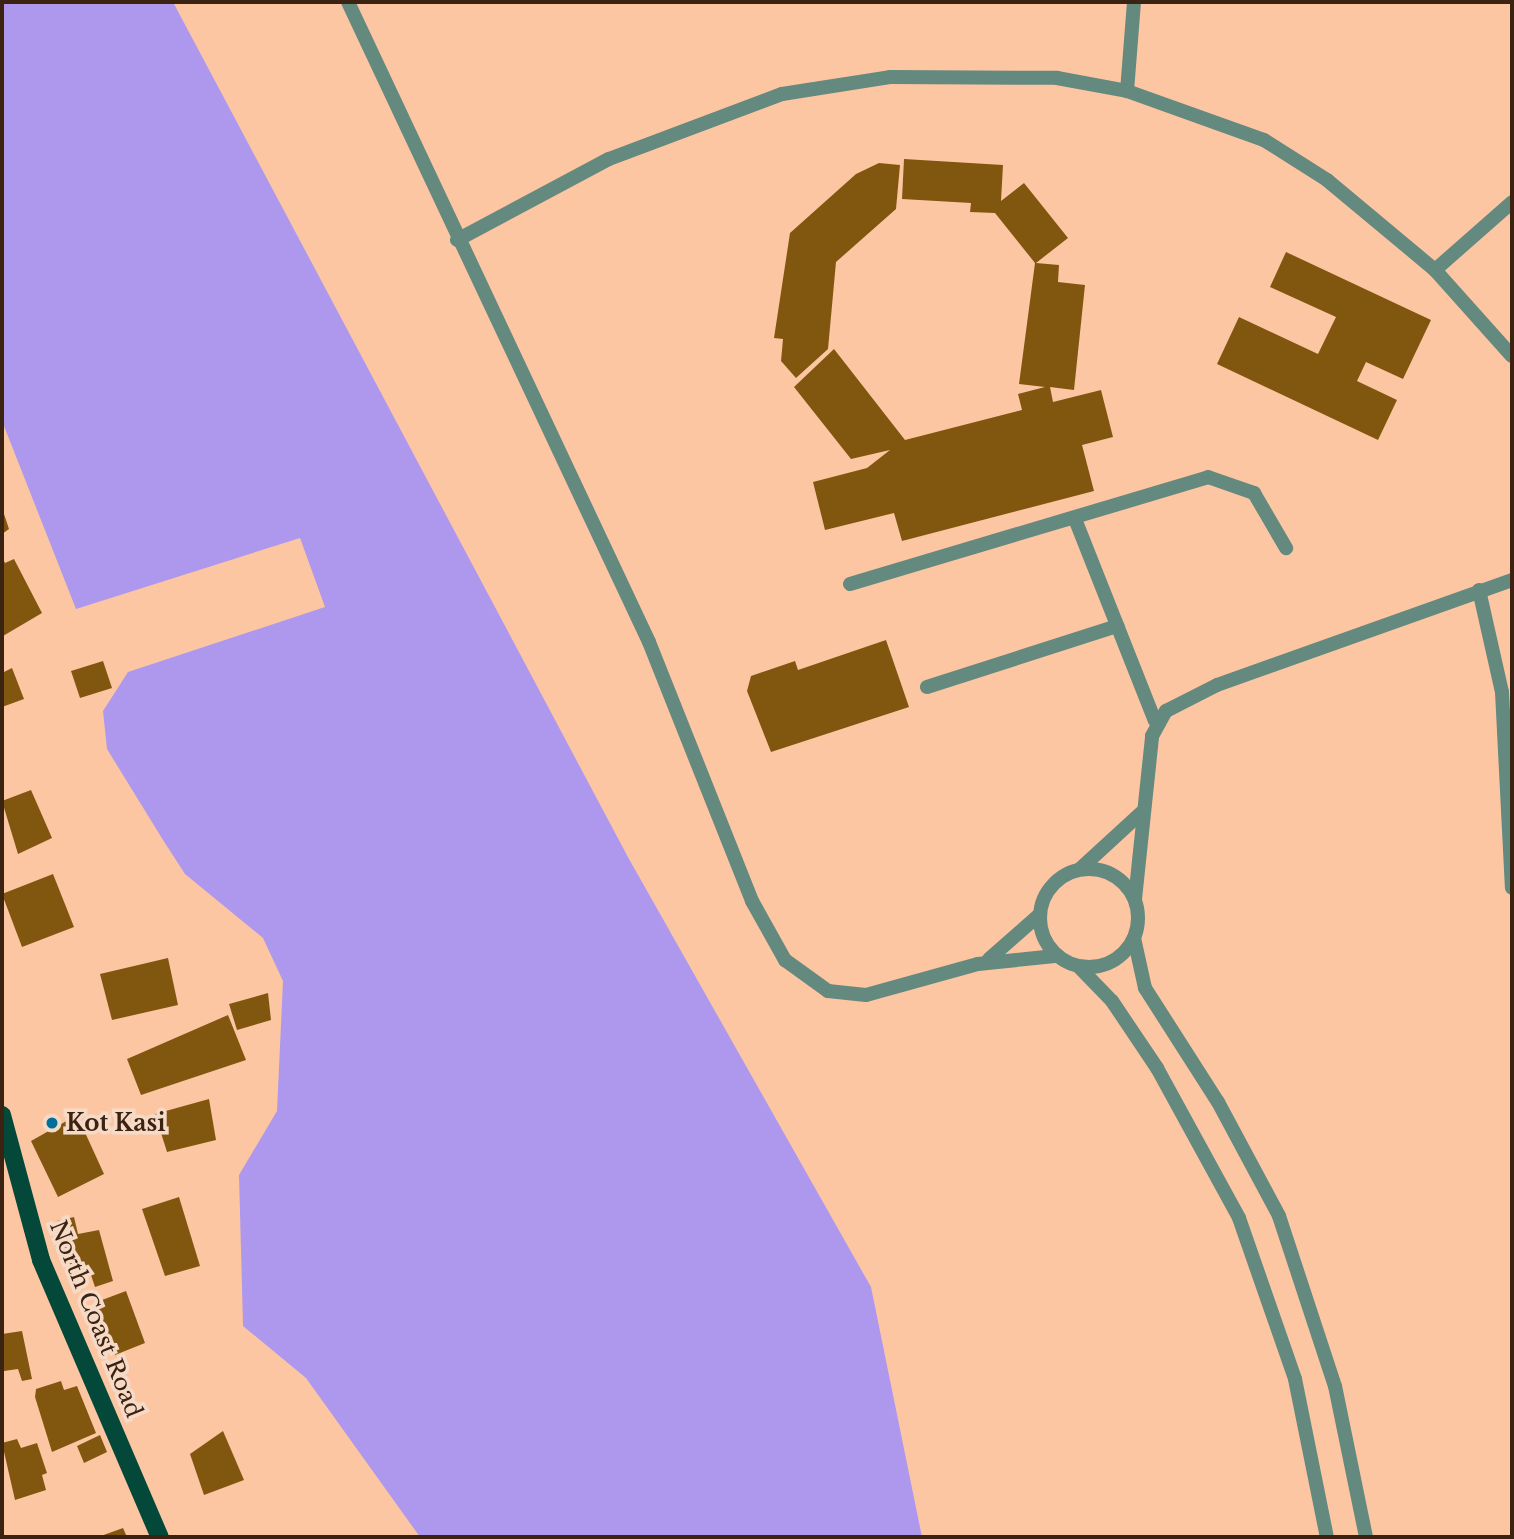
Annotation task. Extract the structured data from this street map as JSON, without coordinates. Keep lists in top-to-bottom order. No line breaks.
{"streets":{"main road":["North Coast Road"]},"places":["Kot Kasi"]}
